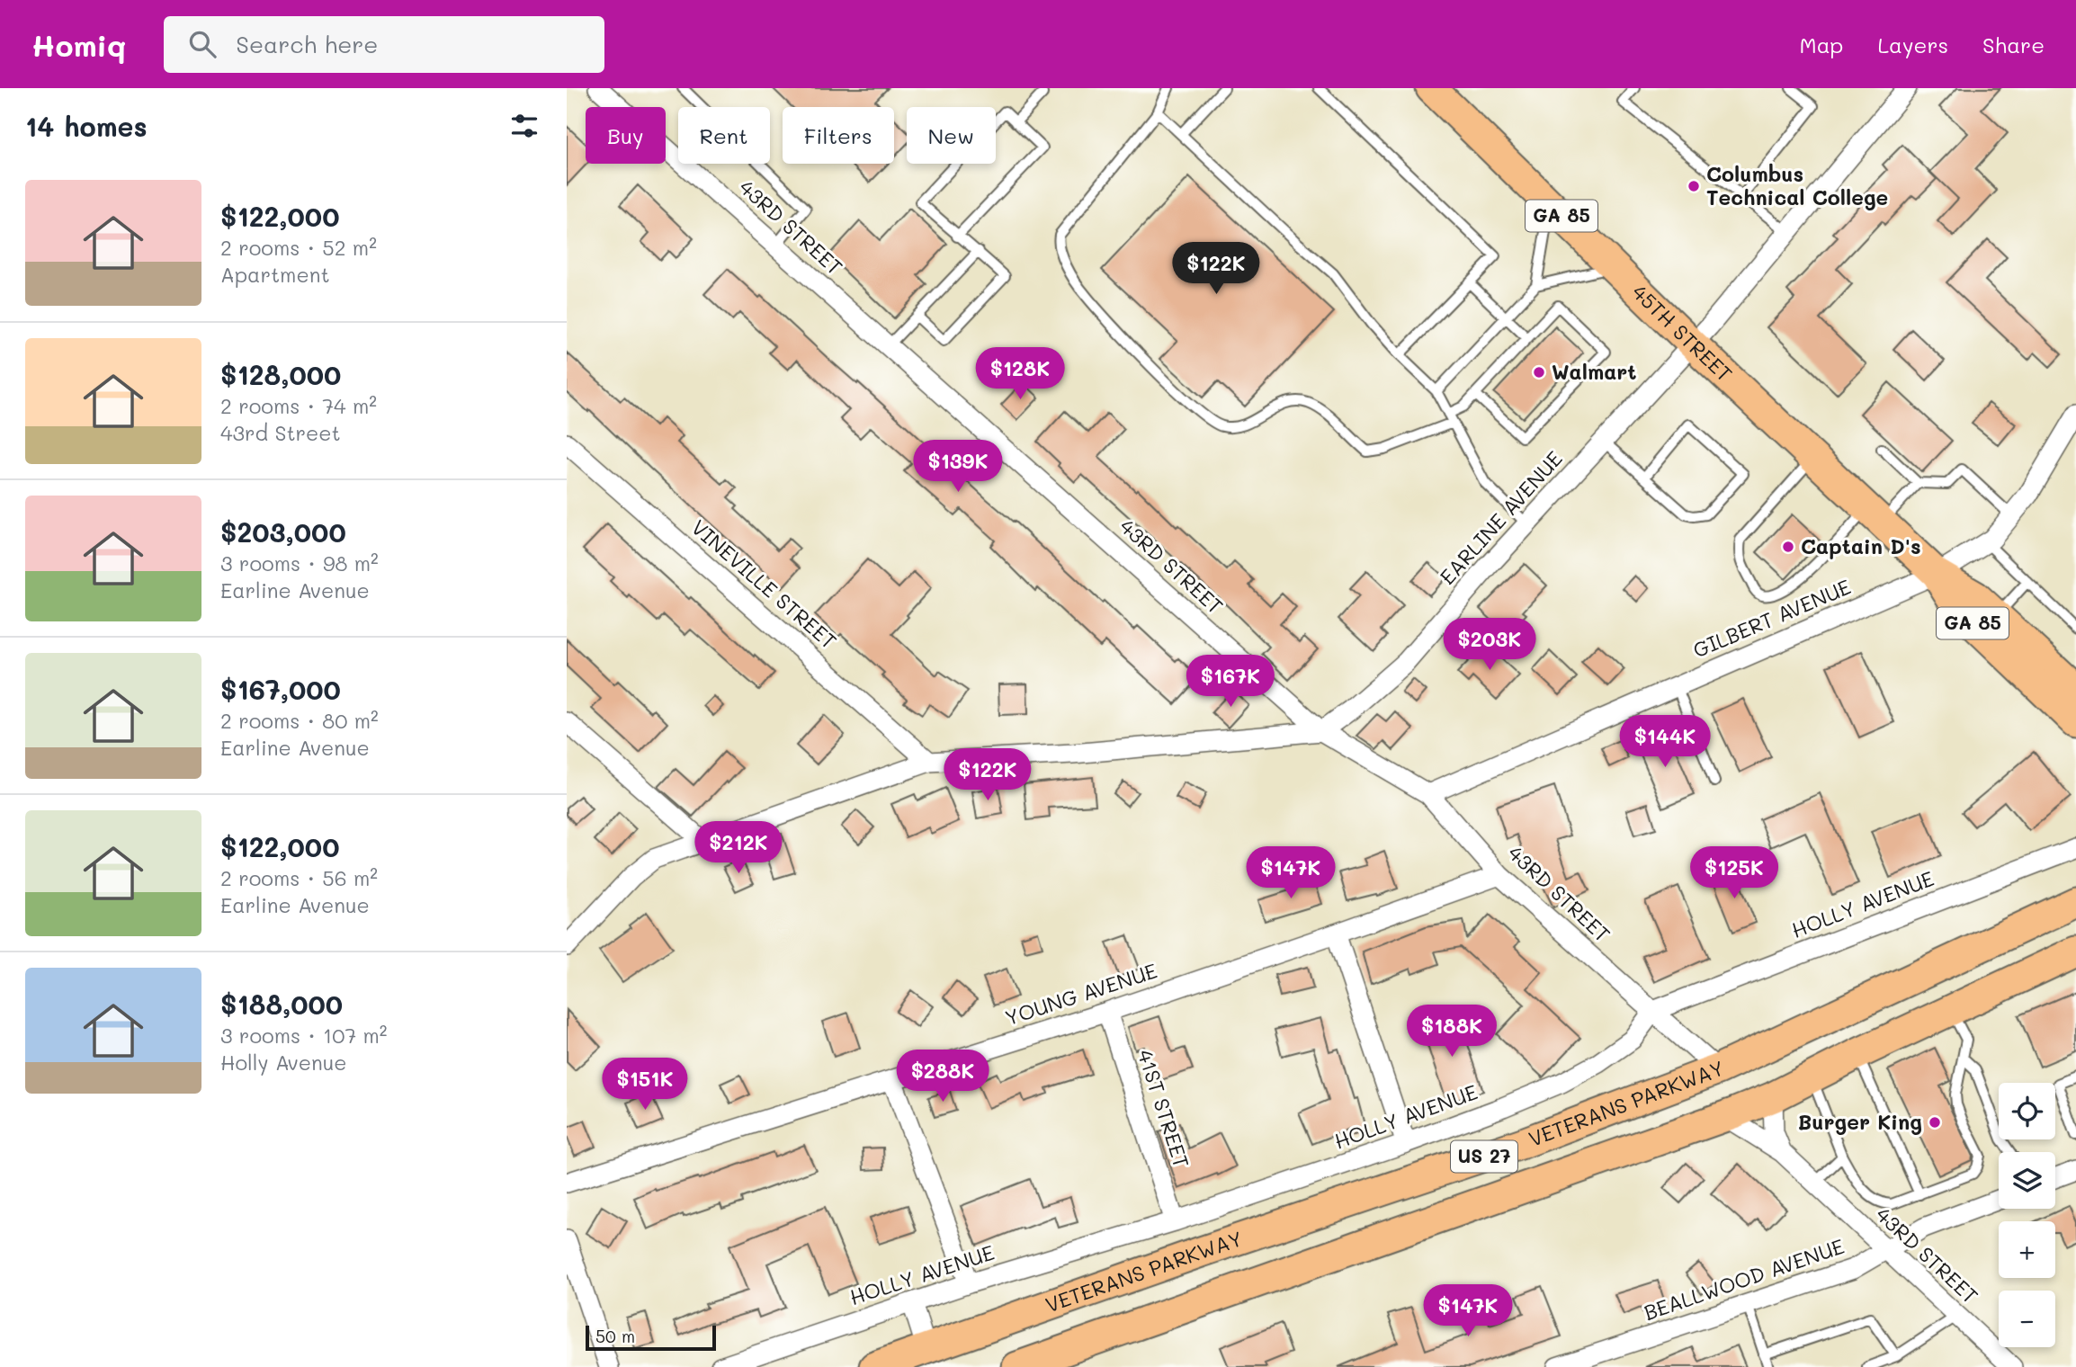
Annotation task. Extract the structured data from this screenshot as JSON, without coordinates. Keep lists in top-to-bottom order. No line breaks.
{"streets":{"main road":["GA 85","45TH STREET","VETERANS PARKWAY","US 27"],"street":["43RD STREET","EARLINE AVENUE","VINEVILLE STREET","GILBERT AVENUE","HOLLY AVENUE","YOUNG AVENUE","41ST STREET","BEALLWOOD AVENUE"]},"crossings":[["43RD STREET","EARLINE AVENUE"],["43RD STREET","GILBERT AVENUE"],["43RD STREET","HOLLY AVENUE"],["43RD STREET","YOUNG AVENUE"],["43RD STREET","VETERANS PARKWAY"],["43RD STREET","BEALLWOOD AVENUE"],["45TH STREET","EARLINE AVENUE"],["45TH STREET","GILBERT AVENUE"],["HOLLY AVENUE","41ST STREET"],["YOUNG AVENUE","41ST STREET"]],"places":["Columbus Technical College","Walmart","Captain D's","Burger King"],"scale_bar":"50 m","page":{"header":"Homiq","search":"Search here","nav":["Map","Layers","Share"],"heading":"14 homes","chip":["Buy","Rent","Filters","New"],"list":[{"name":"$122,000","note":"2 rooms · 52 m² · Apartment"},{"name":"$128,000","note":"2 rooms · 74 m² · 43rd Street"},{"name":"$203,000","note":"3 rooms · 98 m² · Earline Avenue"},{"name":"$167,000","note":"2 rooms · 80 m² · Earline Avenue"},{"name":"$122,000","note":"2 rooms · 56 m² · Earline Avenue"},{"name":"$188,000","note":"3 rooms · 107 m² · Holly Avenue"}],"price":["$122K","$128K","$139K","$203K","$167K","$144K","$122K","$212K","$147K","$125K","$188K","$288K","$151K","$147K"],"map_buttons":["+","−"],"scale":"50 m"}}
